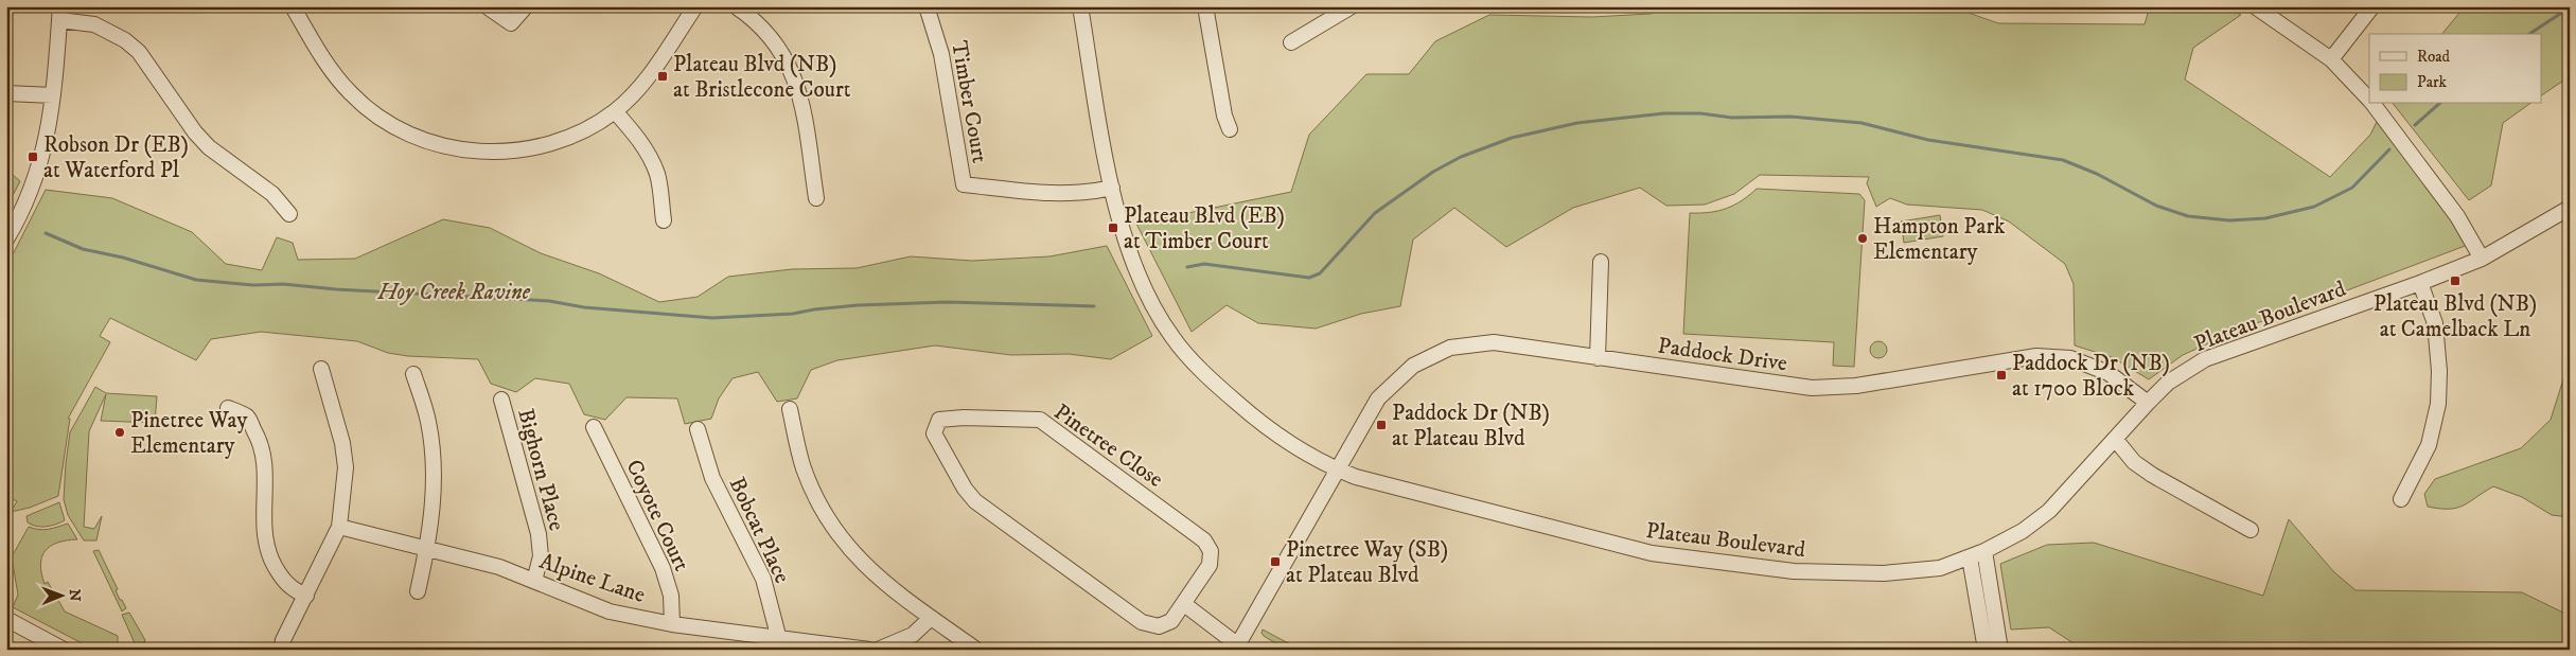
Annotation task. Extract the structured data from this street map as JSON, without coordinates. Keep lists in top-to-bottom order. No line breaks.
{"streets":{"street":["Timber Court","Plateau Boulevard","Paddock Drive","Pinetree Close","Bighorn Place","Coyote Court","Bobcat Place","Alpine Lane"]},"crossings":[["Timber Court","Plateau Boulevard"],["Plateau Boulevard","Paddock Drive"],["Bighorn Place","Alpine Lane"],["Coyote Court","Alpine Lane"],["Bobcat Place","Alpine Lane"]],"parks":["Hoy Creek Ravine"],"places":{"transit":["Plateau Blvd (NB) at Bristlecone Court","Robson Dr (EB) at Waterford Pl","Plateau Blvd (EB) at Timber Court","Plateau Blvd (NB) at Camelback Ln","Paddock Dr (NB) at 1700 Block","Paddock Dr (NB) at Plateau Blvd","Pinetree Way (SB) at Plateau Blvd"],"other":["Hampton Park Elementary","Pinetree Way Elementary"]},"legend":["Road","Park"],"north":"right"}
